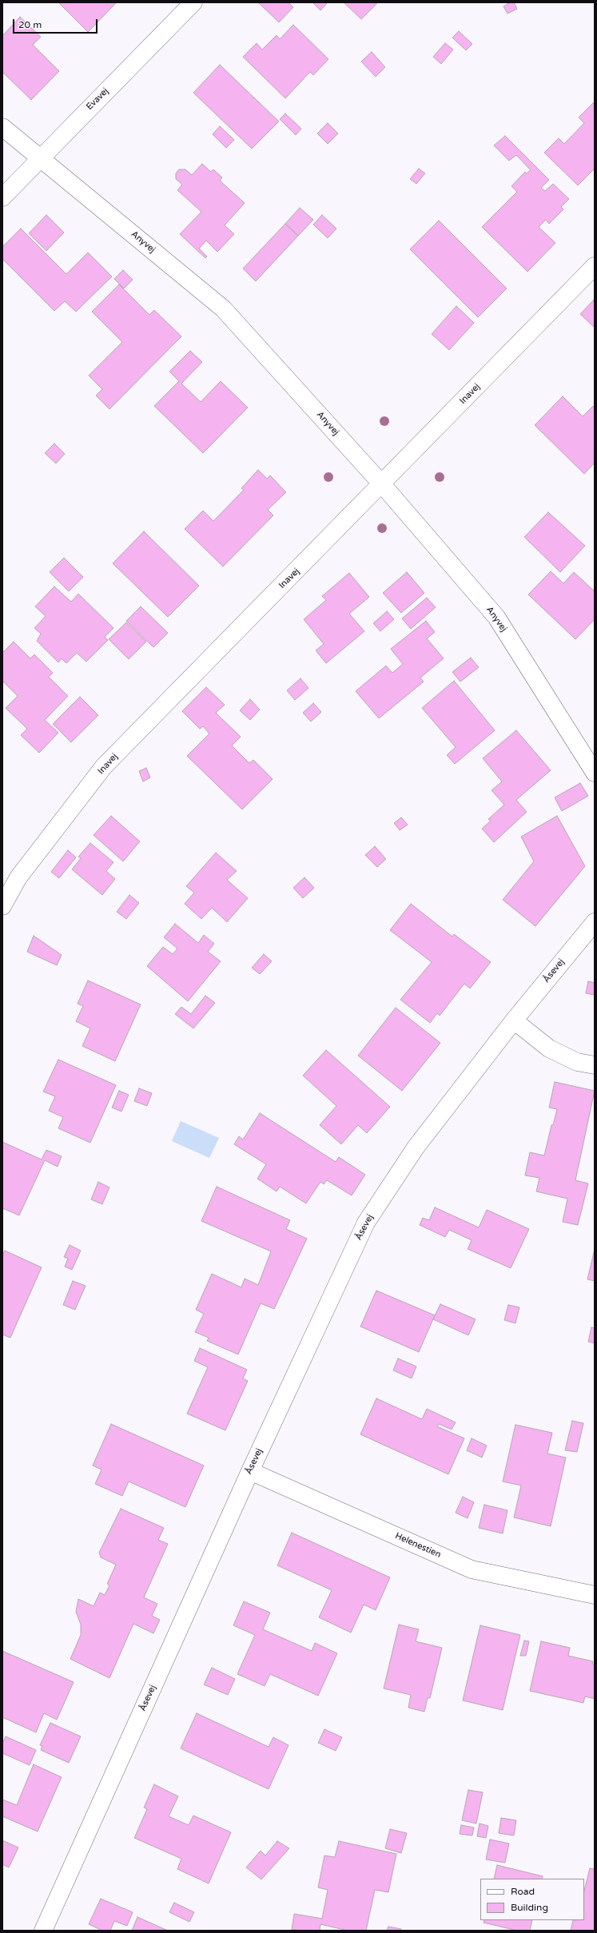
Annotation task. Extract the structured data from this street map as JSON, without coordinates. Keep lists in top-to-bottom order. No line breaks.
{"streets":{"street":["Evavej","Anyvej","Inavej","Åsevej","Helenestien"]},"crossings":[["Evavej","Anyvej"],["Anyvej","Inavej"],["Åsevej","Helenestien"]],"legend":["Road","Building"],"scale_bar":"20 m"}
